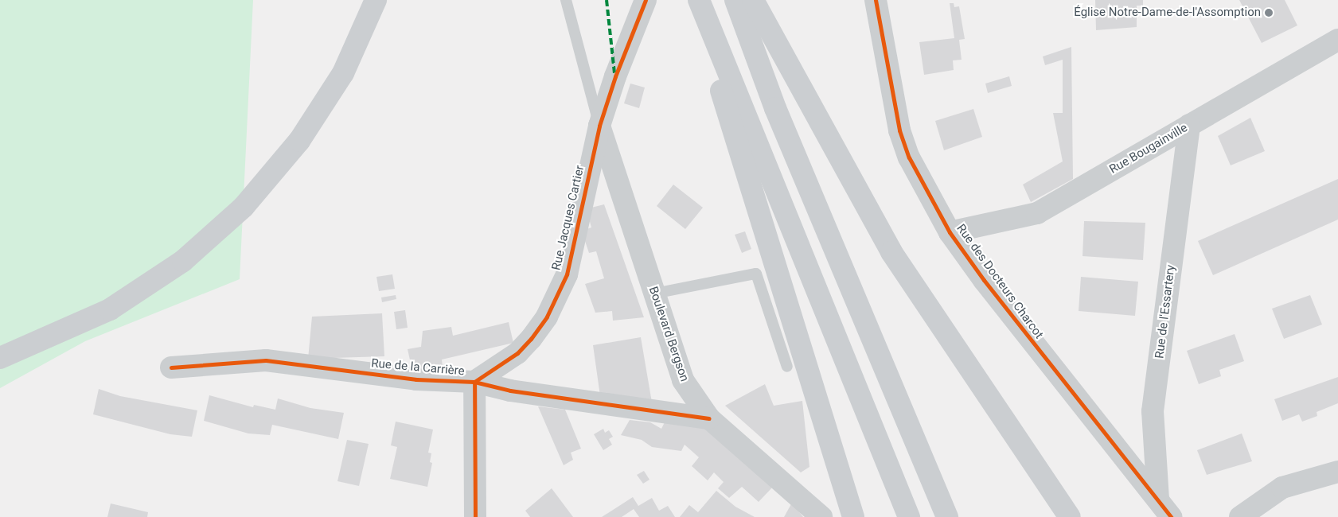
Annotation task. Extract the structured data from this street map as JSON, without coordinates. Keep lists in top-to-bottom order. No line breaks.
{"streets":{"street":["Rue Bougainville","Rue Jacques Cartier","Rue des Docteurs Charcot","Rue de l'Essartery","Boulevard Bergson","Rue de la Carrière"]},"crossings":[["Rue Bougainville","Rue des Docteurs Charcot"],["Rue Bougainville","Rue de l'Essartery"],["Rue Jacques Cartier","Boulevard Bergson"],["Rue Jacques Cartier","Rue de la Carrière"],["Rue des Docteurs Charcot","Rue de l'Essartery"],["Boulevard Bergson","Rue de la Carrière"]],"places":["Église Notre-Dame-de-l'Assomption"]}
